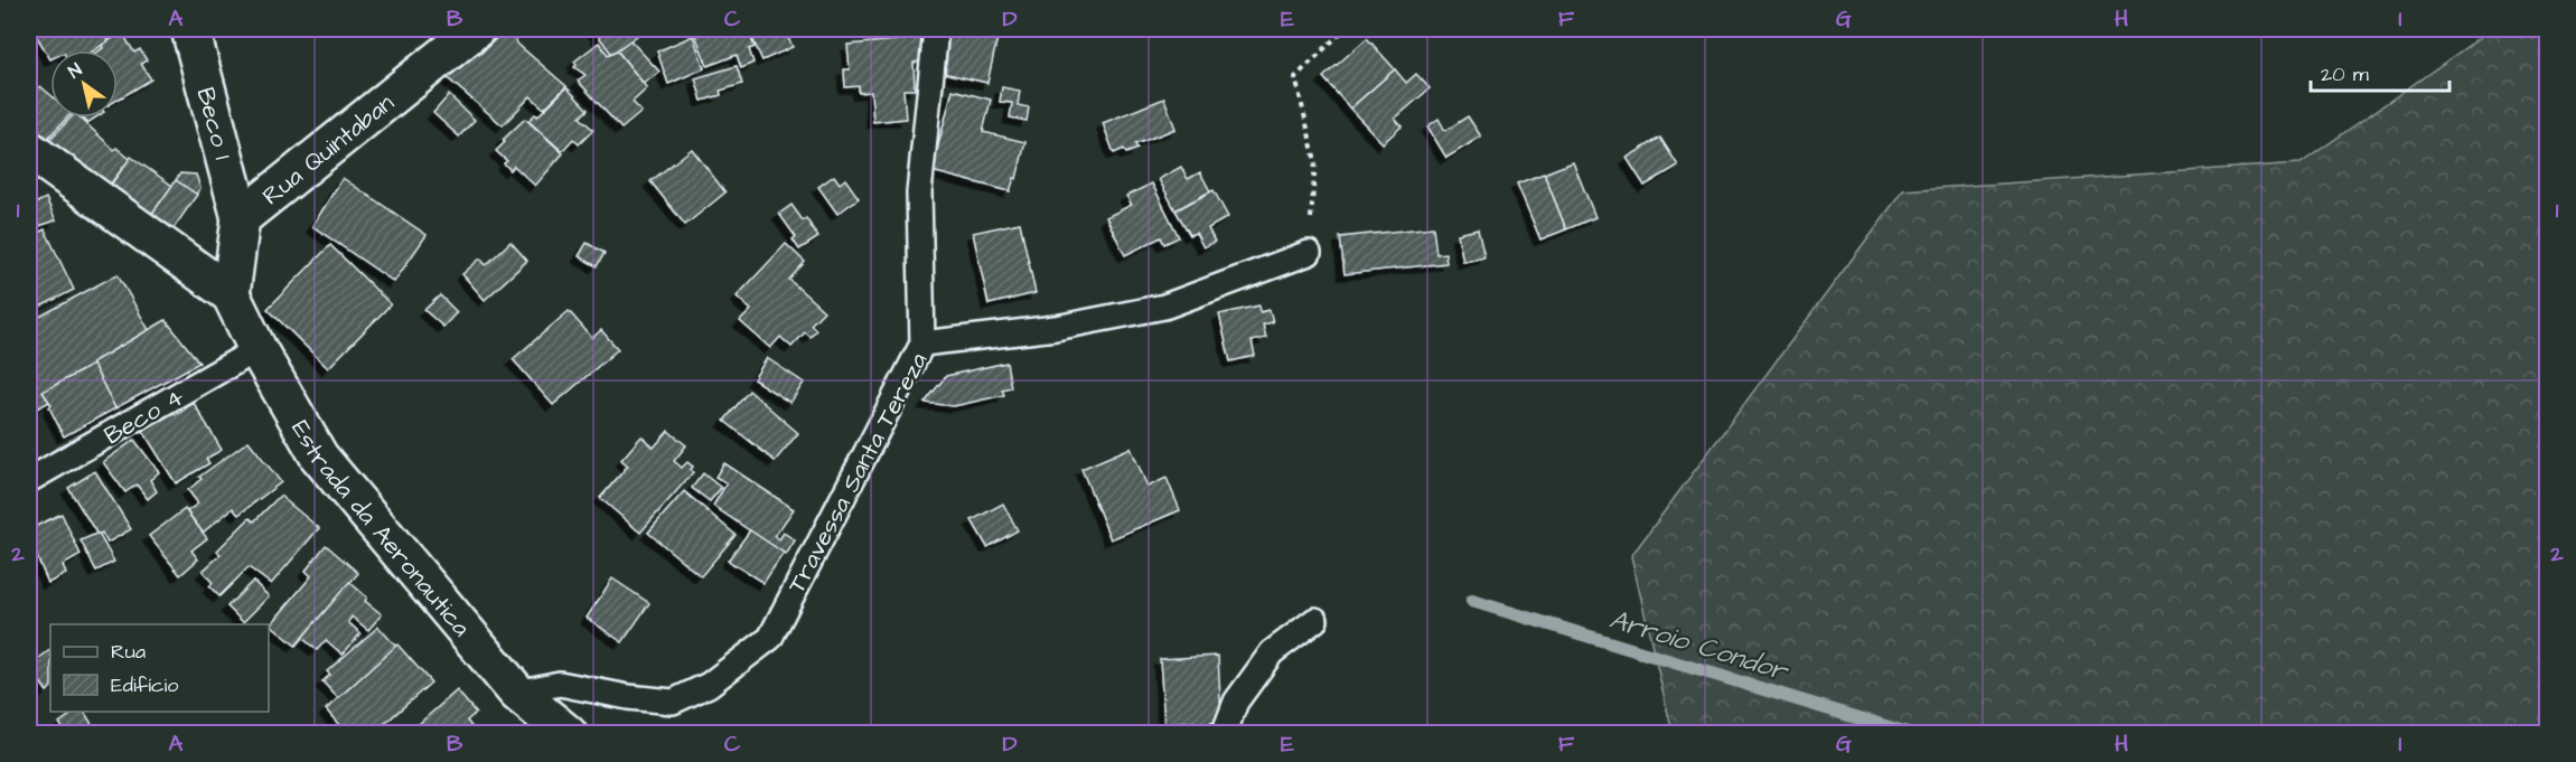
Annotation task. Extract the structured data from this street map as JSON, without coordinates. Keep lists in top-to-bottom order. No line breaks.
{"streets":{"street":["Beco 1","Rua Quintaban","Estrada da Aeronautica"],"lane":["Beco 4","Travessa Santa Tereza"]},"crossings":[["Beco 1","Rua Quintaban"],["Rua Quintaban","Estrada da Aeronautica"],["Beco 4","Estrada da Aeronautica"],["Travessa Santa Tereza","Estrada da Aeronautica"]],"water":["Arroio Condor"],"legend":["Rua","Edifício"],"scale_bar":"20 m","north":"top left","grid":{"columns":["A","B","C","D","E","F","G","H","I"],"rows":["1","2"]}}
